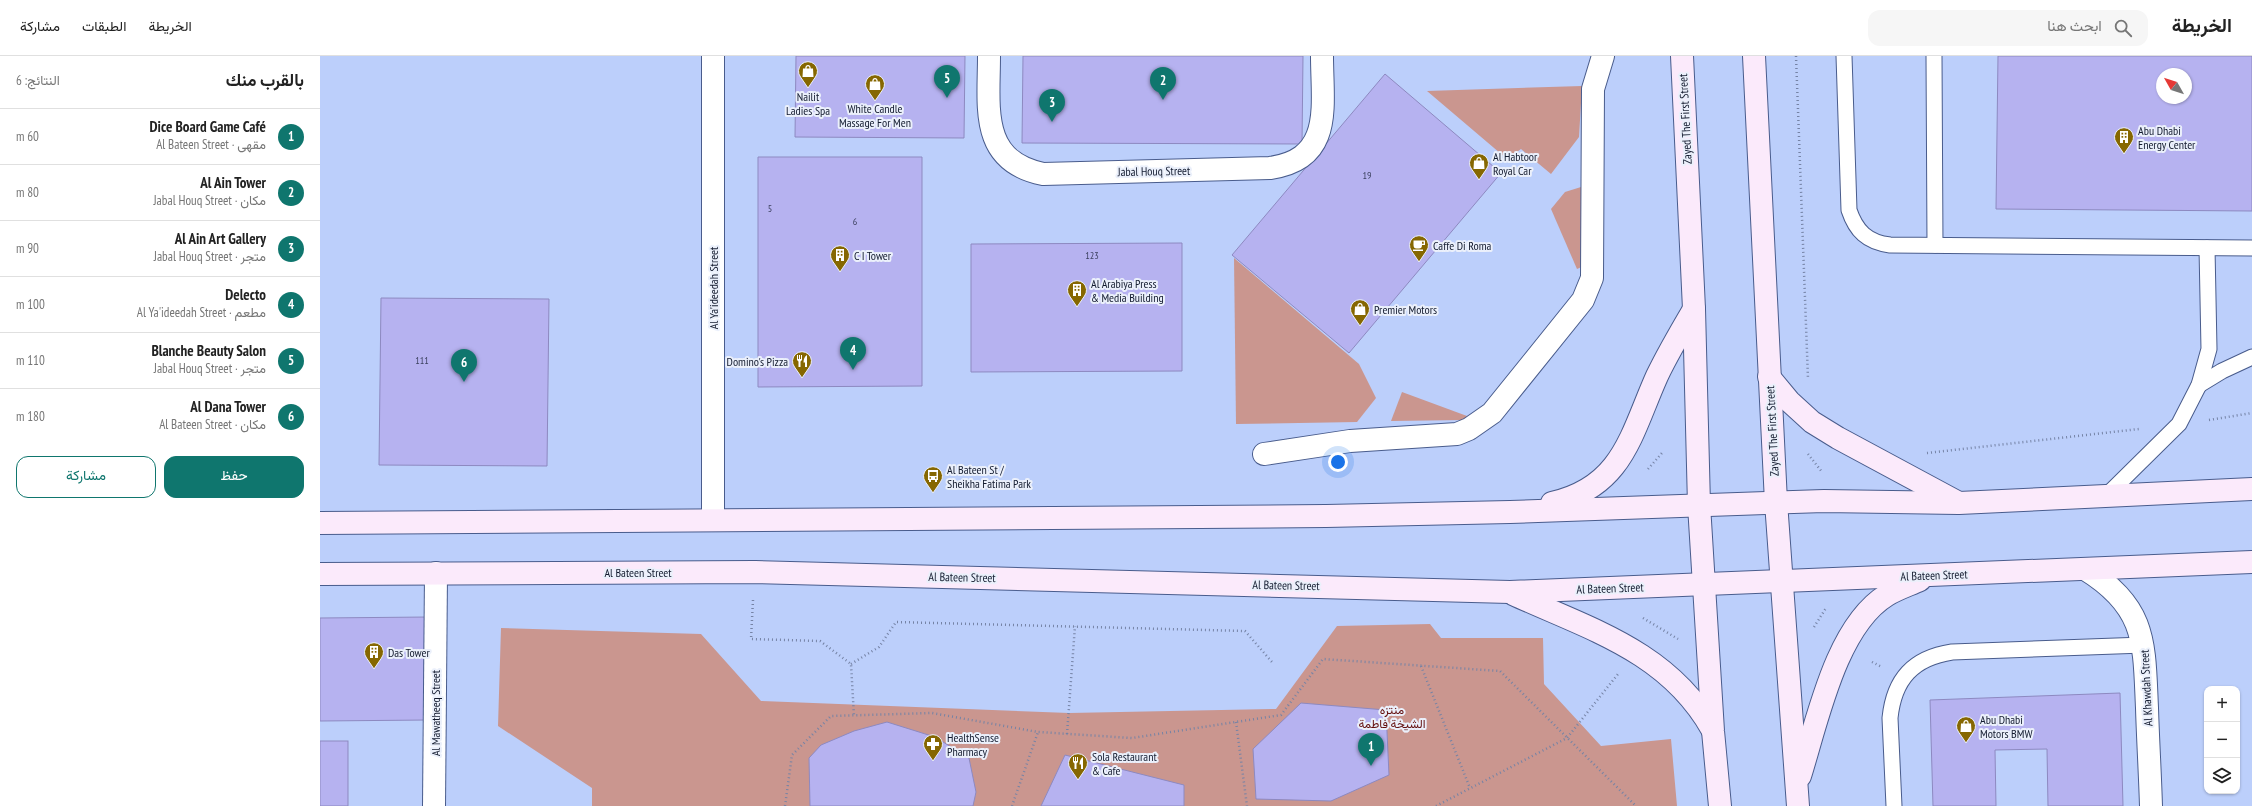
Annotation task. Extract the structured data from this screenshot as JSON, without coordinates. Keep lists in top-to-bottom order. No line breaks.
{"streets":{"main road":["Zayed The First Street","Al Bateen Street"],"street":["Jabal Houq Street","Al Ya'ideedah Street","Al Khawdah Street","Al Mawatheeq Street"]},"crossings":[["Zayed The First Street","Al Bateen Street"],["Al Bateen Street","Al Khawdah Street"],["Al Bateen Street","Al Mawatheeq Street"]],"parks":["منتزه الشيخة فاطمة"],"places":{"shop":["Nailit Ladies Spa","White Candle Massage For Men","Al Habtoor Royal Car","Premier Motors","Abu Dhabi Motors BMW"],"building":["Abu Dhabi Energy Center","C I Tower","Al Arabiya Press & Media Building","Das Tower"],"cafe":["Caffe Di Roma"],"restaurant":["Domino's Pizza","Sola Restaurant & Cafe"],"bus stop":["Al Bateen St / Sheikha Fatima Park"],"pharmacy":["HealthSense Pharmacy"]},"house_numbers":["19","5","6","123","111"],"north":"top left","page":{"header":"الخريطة","search":"ابحث هنا","nav":["الخريطة","الطبقات","مشاركة"],"heading":["بالقرب منك","النتائج: 6"],"pins":["5","2","3","4","6","1"],"list":[{"mark":"1","name":"Dice Board Game Café","note":"مقهى · Al Bateen Street","value":"60 m"},{"mark":"2","name":"Al Ain Tower","note":"مكان · Jabal Houq Street","value":"80 m"},{"mark":"3","name":"Al Ain Art Gallery","note":"متجر · Jabal Houq Street","value":"90 m"},{"mark":"4","name":"Delecto","note":"مطعم · Al Ya'ideedah Street","value":"100 m"},{"mark":"5","name":"Blanche Beauty Salon","note":"متجر · Jabal Houq Street","value":"110 m"},{"mark":"6","name":"Al Dana Tower","note":"مكان · Al Bateen Street","value":"180 m"}],"buttons":["حفظ","مشاركة"],"map_buttons":["+","−"]}}
